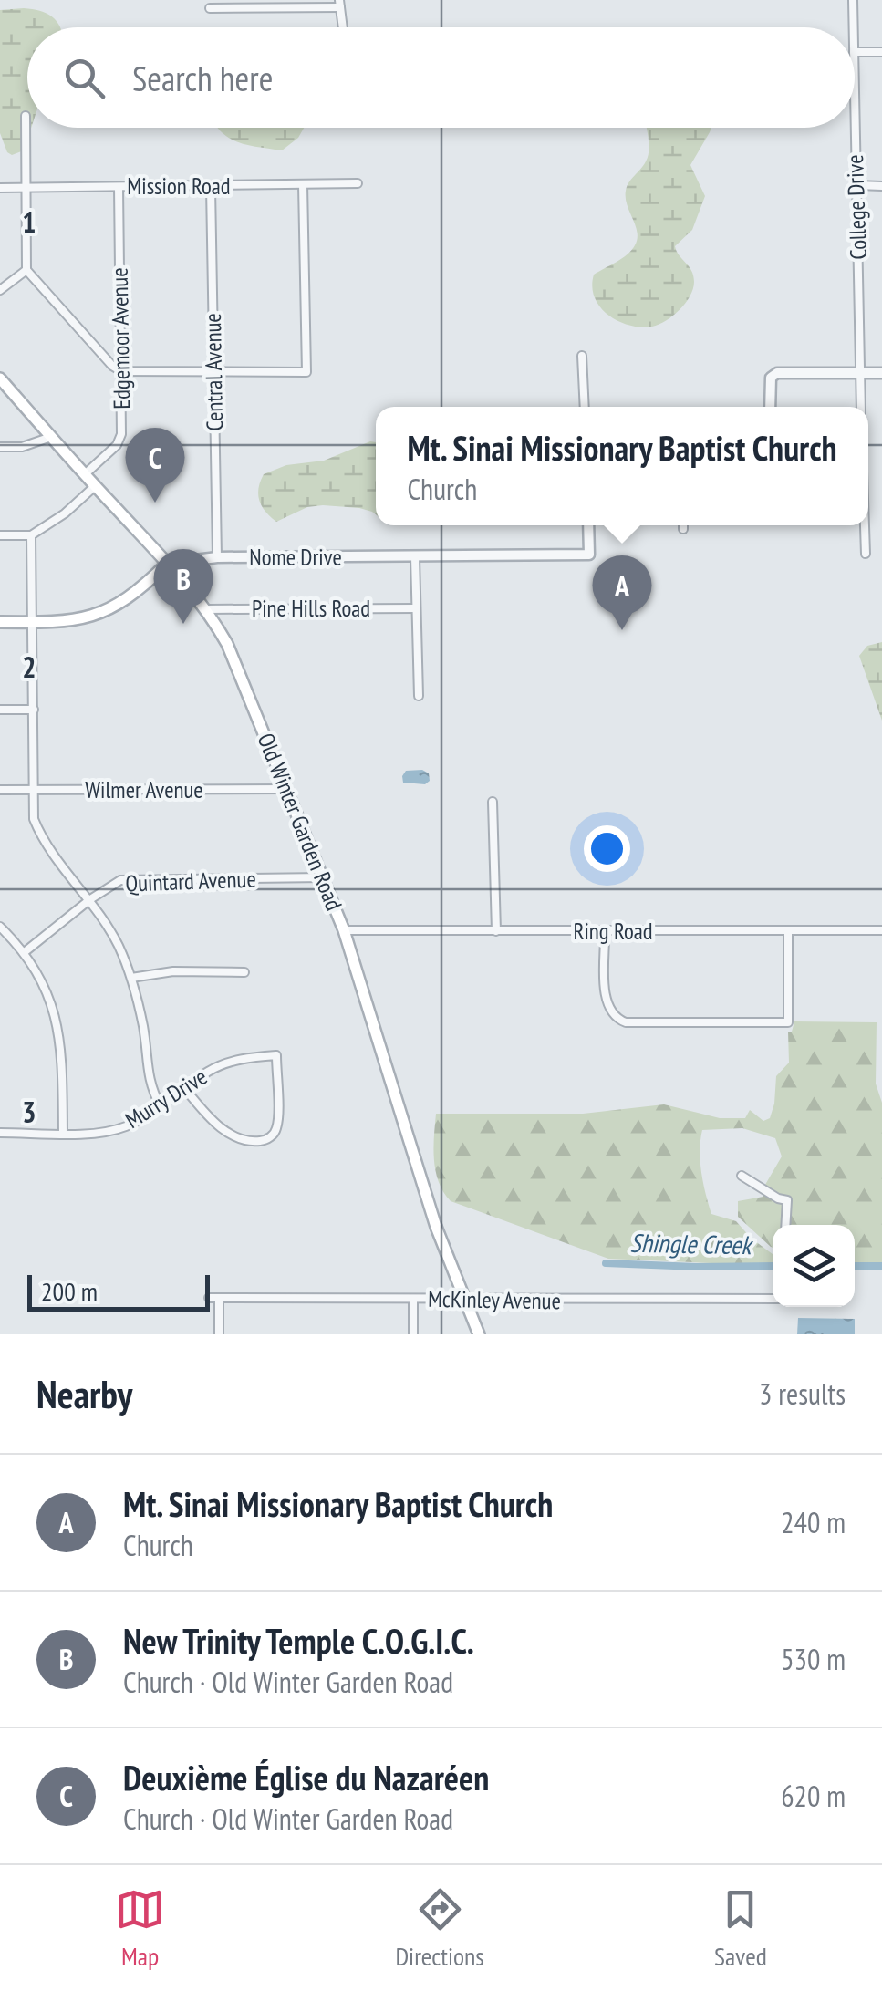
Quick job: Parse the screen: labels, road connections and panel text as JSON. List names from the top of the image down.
{
  "streets": {
    "main road": ["Old Winter Garden Road"],
    "street": [
      "Mission Road",
      "College Drive",
      "Edgemoor Avenue",
      "Central Avenue",
      "Nome Drive",
      "Pine Hills Road",
      "Wilmer Avenue",
      "Quintard Avenue",
      "Ring Road",
      "Murry Drive",
      "McKinley Avenue"
    ]
  },
  "crossings": [
    ["Mission Road", "Edgemoor Avenue"],
    ["Mission Road", "Central Avenue"],
    ["Edgemoor Avenue", "Old Winter Garden Road"],
    ["Central Avenue", "Nome Drive"],
    ["Nome Drive", "Old Winter Garden Road"],
    ["Pine Hills Road", "Old Winter Garden Road"],
    ["Wilmer Avenue", "Old Winter Garden Road"],
    ["Old Winter Garden Road", "Quintard Avenue"],
    ["Old Winter Garden Road", "Ring Road"],
    ["Old Winter Garden Road", "McKinley Avenue"]
  ],
  "water": ["Shingle Creek"],
  "scale_bar": "200 m",
  "page": {
    "search": "Search here",
    "popup": ["Mt. Sinai Missionary Baptist Church", "Church"],
    "pins": ["C", "B", "A"],
    "scale": "200 m",
    "heading": ["Nearby", "3 results"],
    "list": [
      {
        "mark": "A",
        "name": "Mt. Sinai Missionary Baptist Church",
        "note": "Church",
        "value": "240 m"
      },
      {
        "mark": "B",
        "name": "New Trinity Temple C.O.G.I.C.",
        "note": "Church · Old Winter Garden Road",
        "value": "530 m"
      },
      {
        "mark": "C",
        "name": "Deuxième Église du Nazaréen",
        "note": "Church · Old Winter Garden Road",
        "value": "620 m"
      }
    ],
    "nav": ["Map", "Directions", "Saved"]
  },
  "grid": {
    "rows": ["1", "2", "3"]
  }
}
